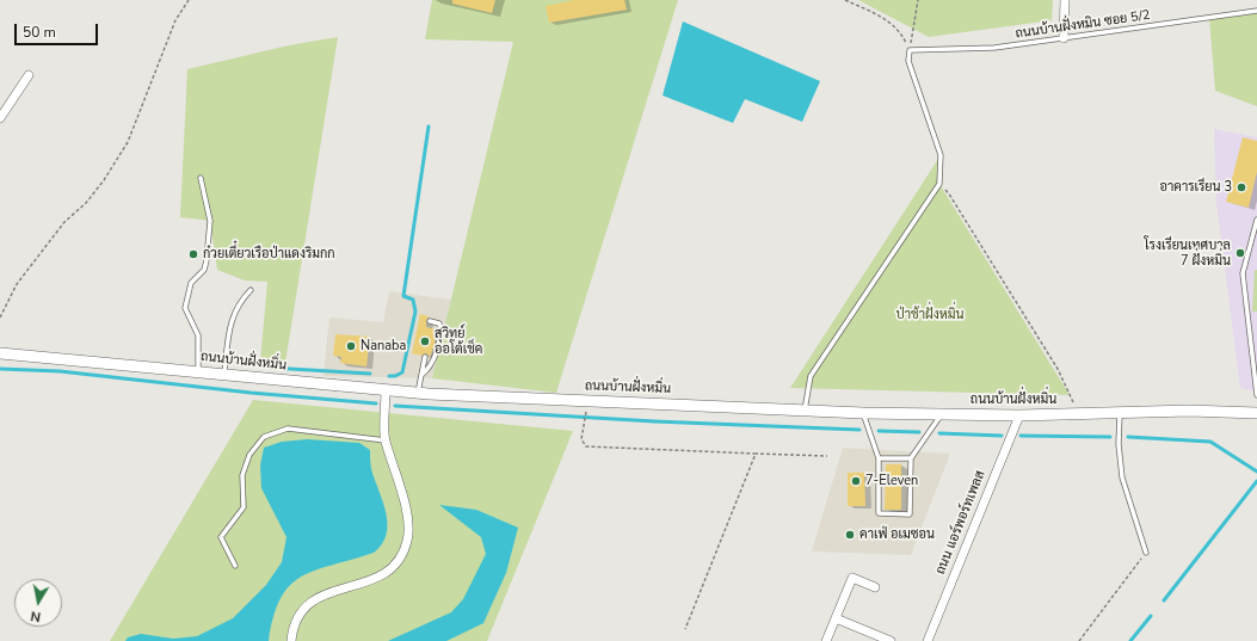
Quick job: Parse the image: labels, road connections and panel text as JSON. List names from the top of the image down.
{
  "streets": {
    "street": ["ถนนบ้านฝั่งหมิ่น", "ถนน แอร์พอร์ทเพลส"],
    "lane": ["ถนนบ้านฝั่งหมิน ซอย 5/2"]
  },
  "crossings": [
    ["ถนนบ้านฝั่งหมิ่น", "ถนน แอร์พอร์ทเพลส"]
  ],
  "parks": ["ป่าช้าฝั่งหมิ่น"],
  "places": [
    "อาคารเรียน 3",
    "โรงเรียนเทศบาล 7 ฝั่งหมิ่น",
    "ก๋วยเตี๋ยวเรือป่าแดงริมกก",
    "สุวิทย์ ออโต้เช็ค",
    "Nanaba",
    "7-Eleven",
    "คาเฟ่ อเมซอน"
  ],
  "scale_bar": "50 m",
  "north": "bottom"
}
